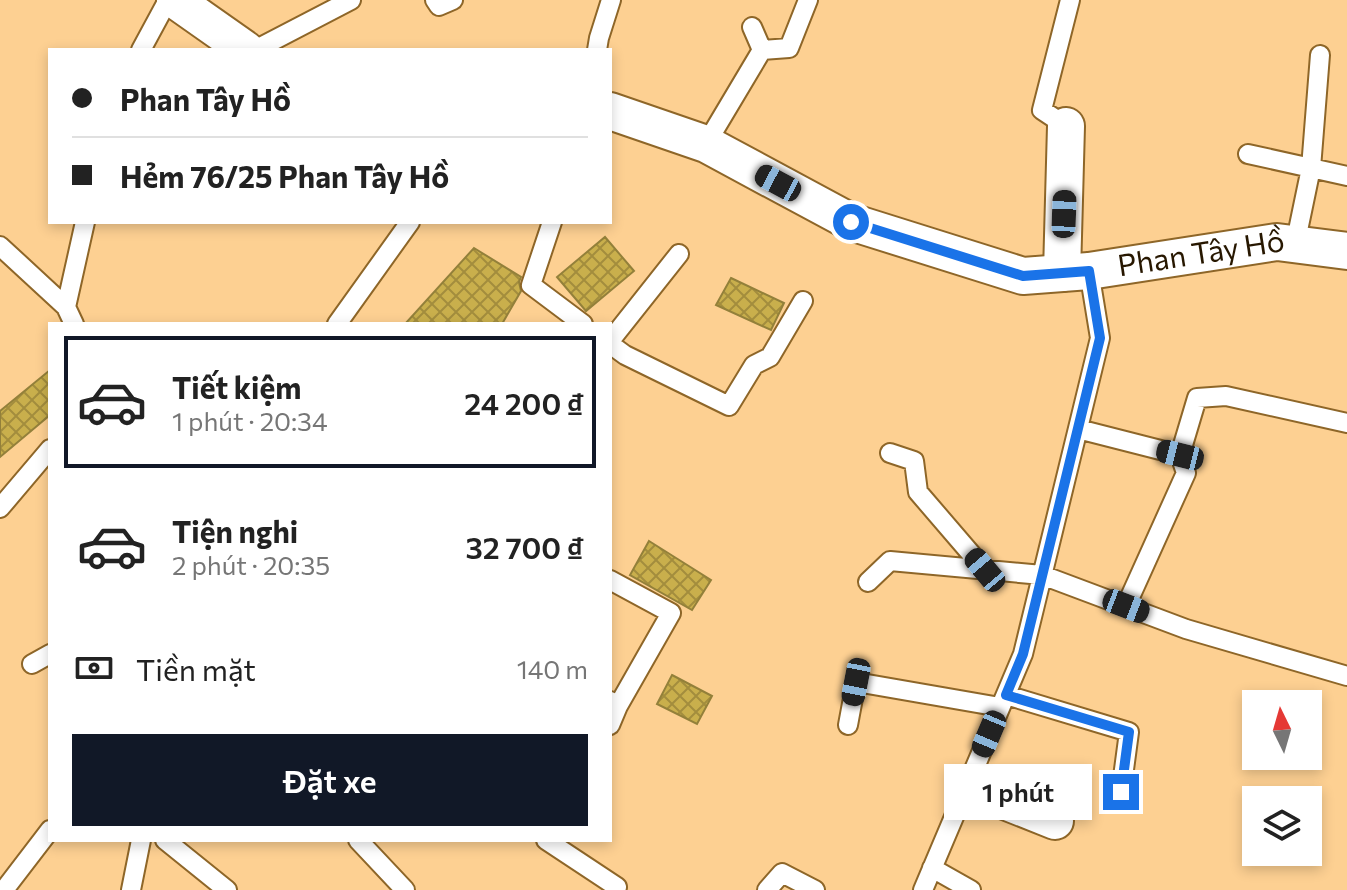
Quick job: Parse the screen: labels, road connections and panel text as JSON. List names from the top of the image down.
{
  "streets": {
    "street": ["Phan Tây Hồ"]
  },
  "north": "top",
  "page": {
    "banner": ["Phan Tây Hồ", "Hẻm 76/25 Phan Tây Hồ"],
    "list": [
      {
        "name": "Tiết kiệm",
        "note": "1 phút · 20:34",
        "value": "24 200 ₫"
      },
      {
        "name": "Tiện nghi",
        "note": "2 phút · 20:35",
        "value": "32 700 ₫"
      }
    ],
    "pay": ["Tiền mặt", "140 m"],
    "buttons": "Đặt xe",
    "bubble": "1 phút"
  }
}
